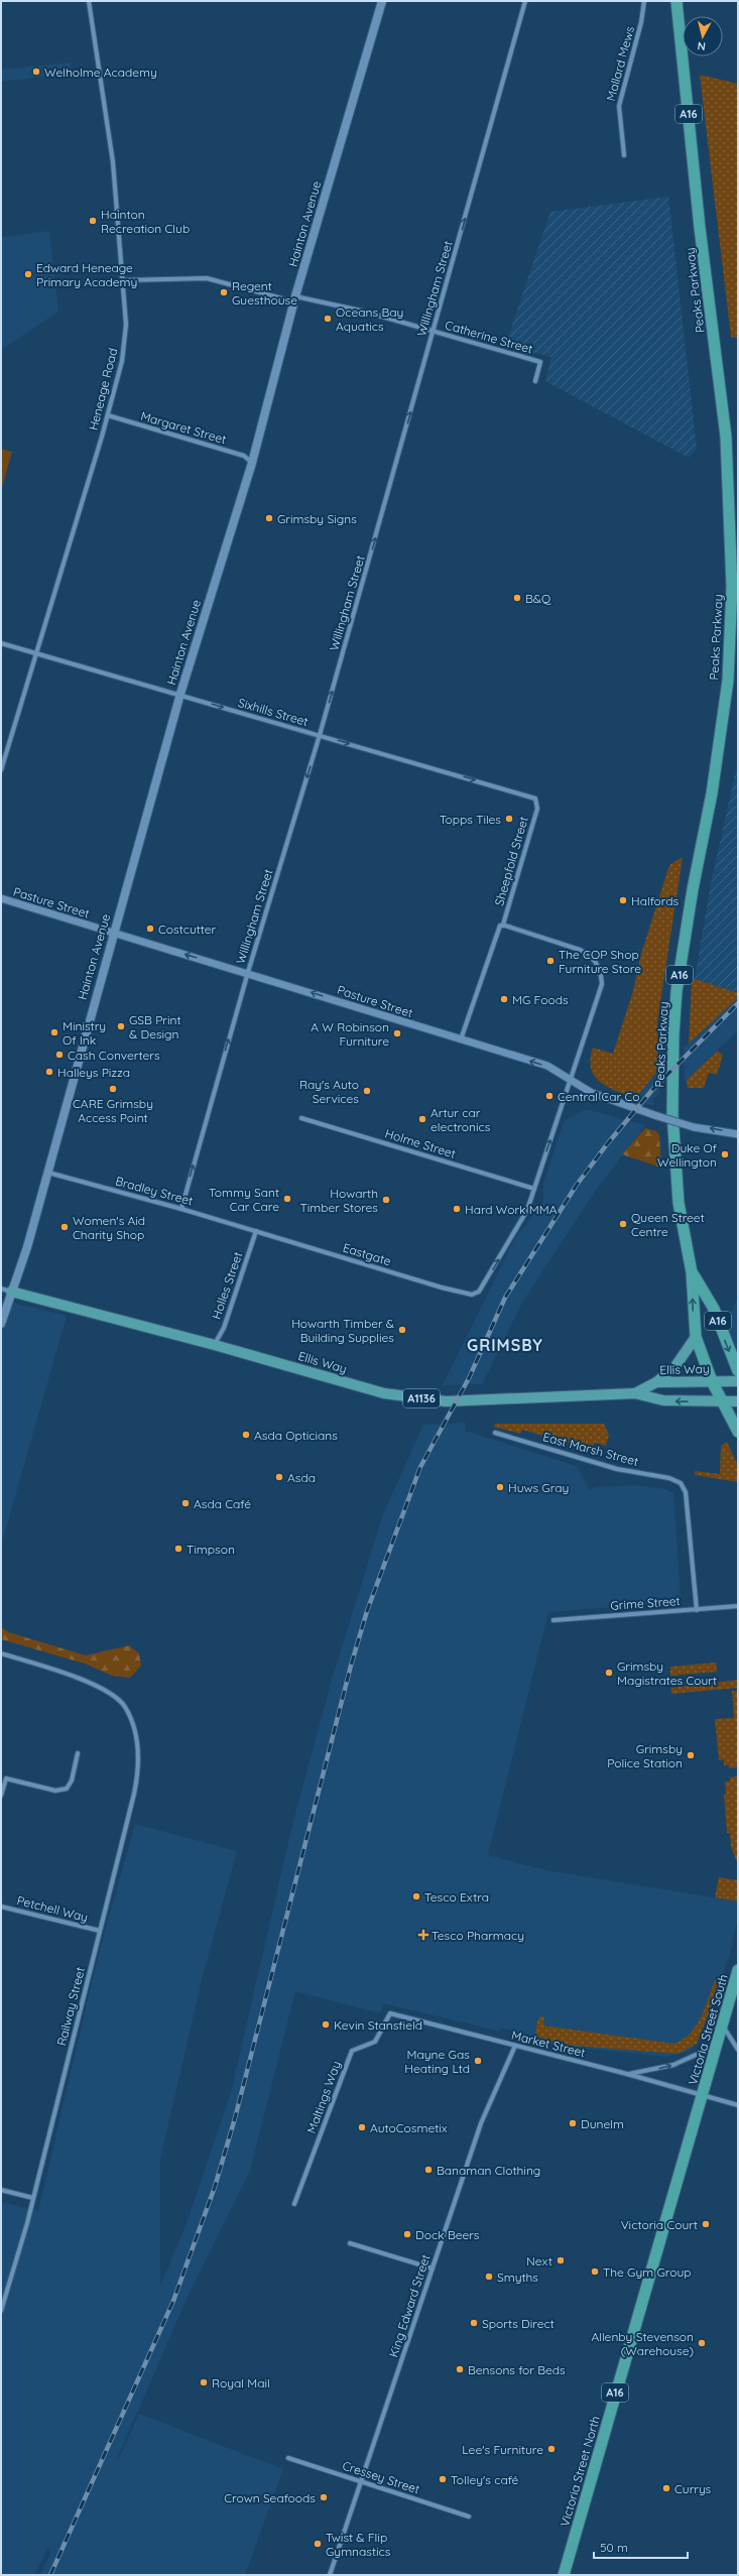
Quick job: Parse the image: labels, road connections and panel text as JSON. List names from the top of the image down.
{
  "streets": {
    "highway": [
      "A16",
      "Peaks Parkway",
      "Victoria Street South",
      "Victoria Street North"
    ],
    "main road": ["Hainton Avenue", "Ellis Way", "A1136"],
    "street": [
      "Mallard Mews",
      "Willingham Street",
      "Catherine Street",
      "Heneage Road",
      "Margaret Street",
      "Sixhills Street",
      "Sheepfold Street",
      "Pasture Street",
      "Holme Street",
      "Bradley Street",
      "Eastgate",
      "Holles Street",
      "East Marsh Street",
      "Grime Street",
      "Petchell Way",
      "Railway Street",
      "Market Street",
      "Maltings Way",
      "King Edward Street",
      "Cressey Street"
    ]
  },
  "crossings": [
    ["A16", "Peaks Parkway"],
    ["A16", "Ellis Way"],
    ["Hainton Avenue", "Catherine Street"],
    ["Hainton Avenue", "Margaret Street"],
    ["Hainton Avenue", "Sixhills Street"],
    ["Hainton Avenue", "Pasture Street"],
    ["Hainton Avenue", "Bradley Street"],
    ["Hainton Avenue", "Ellis Way"],
    ["Willingham Street", "Catherine Street"],
    ["Willingham Street", "Sixhills Street"],
    ["Willingham Street", "Pasture Street"],
    ["Willingham Street", "Bradley Street"],
    ["Peaks Parkway", "Ellis Way"],
    ["Heneage Road", "Margaret Street"],
    ["Heneage Road", "Sixhills Street"],
    ["Sixhills Street", "Sheepfold Street"],
    ["Sheepfold Street", "Pasture Street"],
    ["Holme Street", "Eastgate"],
    ["Bradley Street", "Eastgate"],
    ["Bradley Street", "Holles Street"],
    ["Eastgate", "Holles Street"],
    ["Holles Street", "Ellis Way"],
    ["East Marsh Street", "Grime Street"],
    ["Petchell Way", "Railway Street"],
    ["Victoria Street South", "Market Street"],
    ["Victoria Street South", "Victoria Street North"],
    ["Market Street", "Maltings Way"],
    ["Market Street", "King Edward Street"],
    ["Market Street", "Victoria Street North"],
    ["King Edward Street", "Cressey Street"]
  ],
  "one_way": ["Sixhills Street", "Pasture Street", "Eastgate"],
  "districts": ["GRIMSBY"],
  "places": {
    "other": [
      "Welholme Academy",
      "Hainton Recreation Club",
      "Edward Heneage Primary Academy",
      "Regent Guesthouse",
      "Oceans Bay Aquatics",
      "Grimsby Signs",
      "B&Q",
      "Topps Tiles",
      "Halfords",
      "Costcutter",
      "The COP Shop Furniture Store",
      "MG Foods",
      "GSB Print & Design",
      "Ministry Of Ink",
      "A W Robinson Furniture",
      "Cash Converters",
      "Halleys Pizza",
      "CARE Grimsby Access Point",
      "Ray's Auto Services",
      "Central Car Co",
      "Artur car electronics",
      "Duke Of Wellington",
      "Tommy Sant Car Care",
      "Howarth Timber Stores",
      "Hard Work MMA",
      "Queen Street Centre",
      "Women's Aid Charity Shop",
      "Howarth Timber & Building Supplies",
      "Asda Opticians",
      "Asda",
      "Huws Gray",
      "Asda Café",
      "Timpson",
      "Grimsby Magistrates Court",
      "Grimsby Police Station",
      "Tesco Extra",
      "Kevin Stansfield",
      "Mayne Gas Heating Ltd",
      "Dunelm",
      "AutoCosmetix",
      "Banaman Clothing",
      "Victoria Court",
      "Dock Beers",
      "Next",
      "The Gym Group",
      "Smyths",
      "Sports Direct",
      "Allenby Stevenson (Warehouse)",
      "Bensons for Beds",
      "Royal Mail",
      "Lee's Furniture",
      "Tolley's café",
      "Currys",
      "Crown Seafoods",
      "Twist & Flip Gymnastics"
    ],
    "health": ["Tesco Pharmacy"]
  },
  "scale_bar": "50 m",
  "north": "bottom"
}
